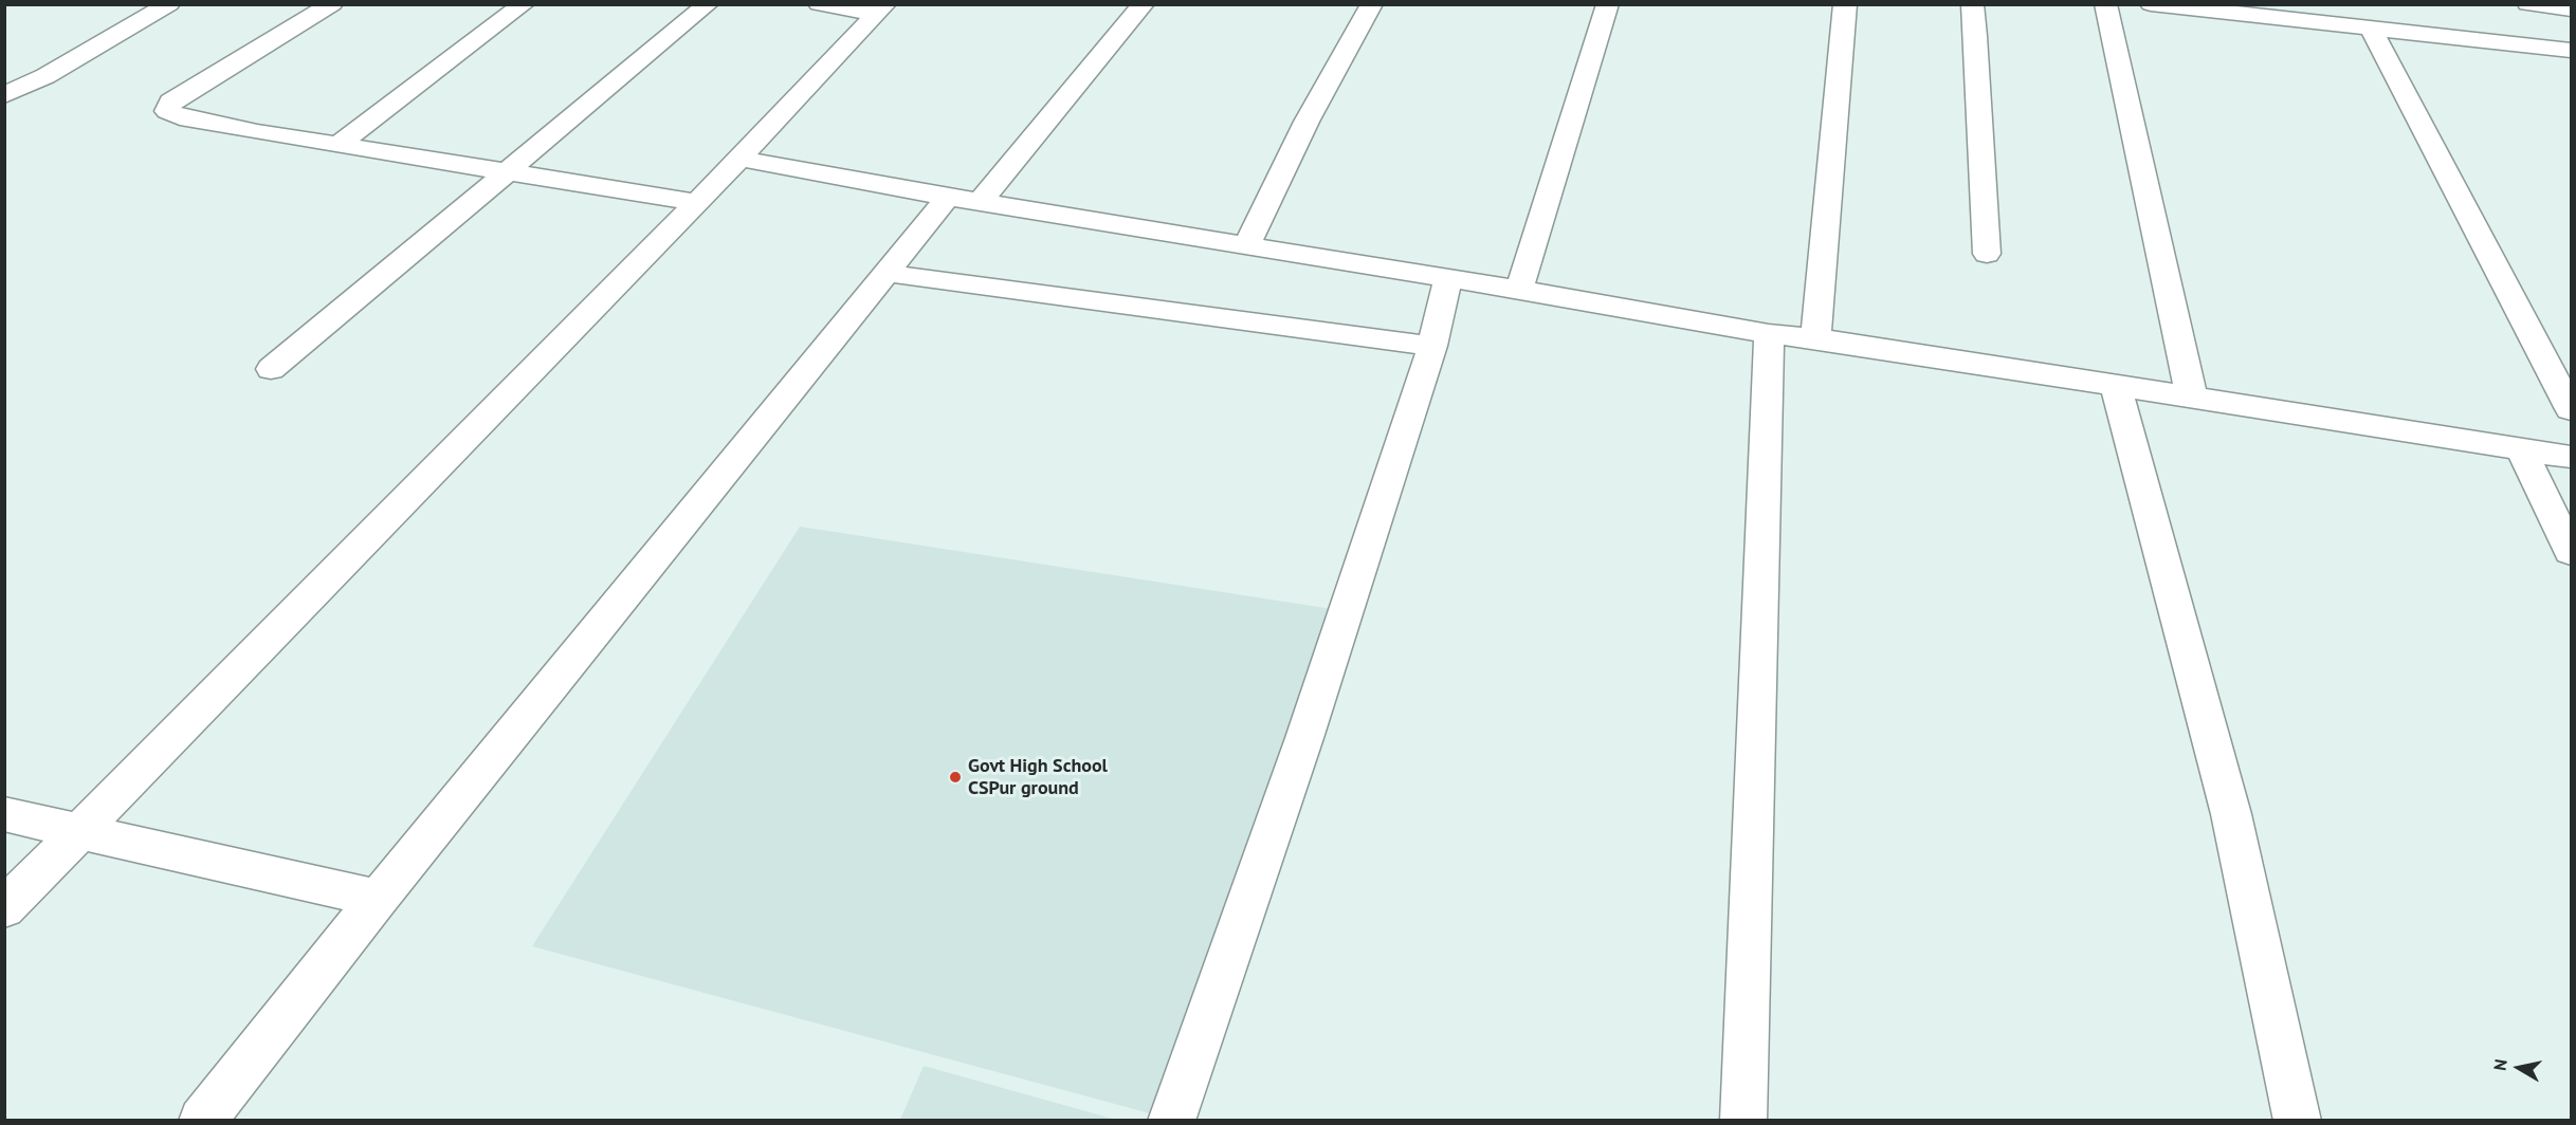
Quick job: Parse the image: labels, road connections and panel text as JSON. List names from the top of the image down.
{
  "places": ["Govt High School CSPur ground"],
  "north": "left"
}
